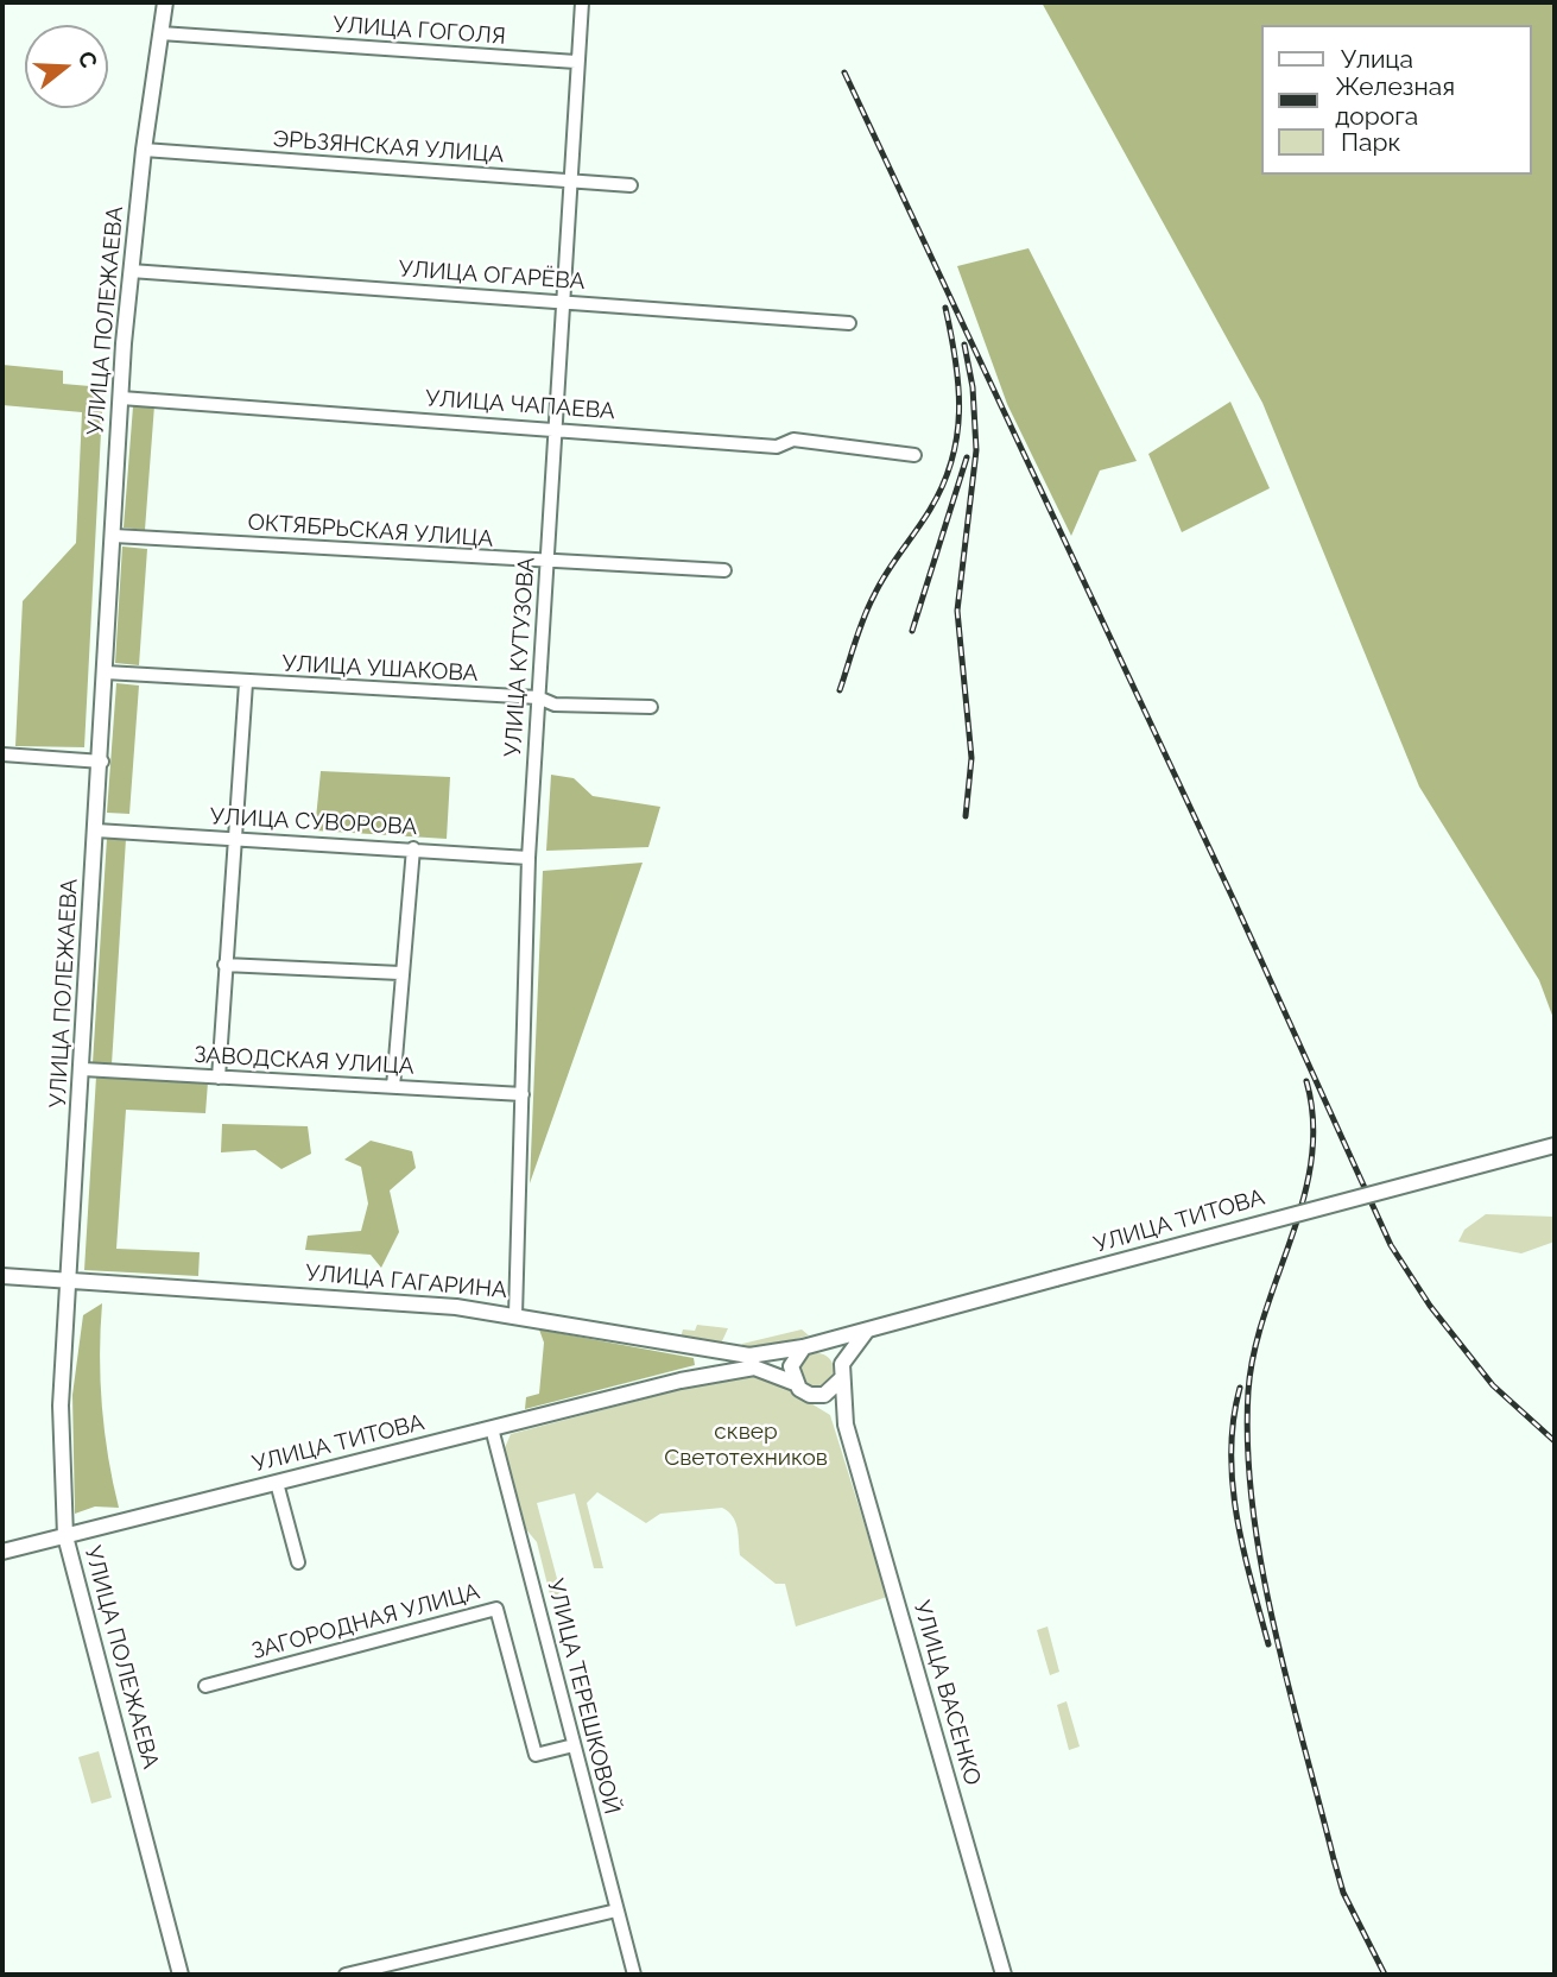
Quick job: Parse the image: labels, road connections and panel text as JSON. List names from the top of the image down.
{
  "streets": {
    "main road": [
      "УЛИЦА ПОЛЕЖАЕВА",
      "УЛИЦА ТИТОВА",
      "УЛИЦА ГАГАРИНА",
      "УЛИЦА ВАСЕНКО"
    ],
    "street": [
      "УЛИЦА ГОГОЛЯ",
      "ЭРЬЗЯНСКАЯ УЛИЦА",
      "УЛИЦА ОГАРЁВА",
      "УЛИЦА ЧАПАЕВА",
      "ОКТЯБРЬСКАЯ УЛИЦА",
      "УЛИЦА КУТУЗОВА",
      "УЛИЦА УШАКОВА",
      "УЛИЦА СУВОРОВА",
      "ЗАВОДСКАЯ УЛИЦА",
      "ЗАГОРОДНАЯ УЛИЦА",
      "УЛИЦА ТЕРЕШКОВОЙ"
    ]
  },
  "crossings": [
    ["УЛИЦА ГОГОЛЯ", "УЛИЦА ПОЛЕЖАЕВА"],
    ["УЛИЦА ГОГОЛЯ", "УЛИЦА КУТУЗОВА"],
    ["ЭРЬЗЯНСКАЯ УЛИЦА", "УЛИЦА ПОЛЕЖАЕВА"],
    ["ЭРЬЗЯНСКАЯ УЛИЦА", "УЛИЦА КУТУЗОВА"],
    ["УЛИЦА ОГАРЁВА", "УЛИЦА ПОЛЕЖАЕВА"],
    ["УЛИЦА ОГАРЁВА", "УЛИЦА КУТУЗОВА"],
    ["УЛИЦА ПОЛЕЖАЕВА", "УЛИЦА ЧАПАЕВА"],
    ["УЛИЦА ПОЛЕЖАЕВА", "ОКТЯБРЬСКАЯ УЛИЦА"],
    ["УЛИЦА ПОЛЕЖАЕВА", "УЛИЦА УШАКОВА"],
    ["УЛИЦА ПОЛЕЖАЕВА", "УЛИЦА СУВОРОВА"],
    ["УЛИЦА ПОЛЕЖАЕВА", "ЗАВОДСКАЯ УЛИЦА"],
    ["УЛИЦА ПОЛЕЖАЕВА", "УЛИЦА ТИТОВА"],
    ["УЛИЦА ПОЛЕЖАЕВА", "УЛИЦА ГАГАРИНА"],
    ["УЛИЦА ЧАПАЕВА", "УЛИЦА КУТУЗОВА"],
    ["ОКТЯБРЬСКАЯ УЛИЦА", "УЛИЦА КУТУЗОВА"],
    ["УЛИЦА КУТУЗОВА", "УЛИЦА УШАКОВА"],
    ["УЛИЦА КУТУЗОВА", "УЛИЦА СУВОРОВА"],
    ["УЛИЦА КУТУЗОВА", "ЗАВОДСКАЯ УЛИЦА"],
    ["УЛИЦА КУТУЗОВА", "УЛИЦА ГАГАРИНА"],
    ["УЛИЦА ТИТОВА", "УЛИЦА ГАГАРИНА"],
    ["УЛИЦА ТИТОВА", "УЛИЦА ВАСЕНКО"],
    ["УЛИЦА ТИТОВА", "УЛИЦА ТЕРЕШКОВОЙ"],
    ["УЛИЦА ГАГАРИНА", "УЛИЦА ВАСЕНКО"],
    ["ЗАГОРОДНАЯ УЛИЦА", "УЛИЦА ТЕРЕШКОВОЙ"]
  ],
  "parks": ["сквер Светотехников"],
  "legend": ["Улица", "Железная дорога", "Парк"],
  "north": "right"
}
